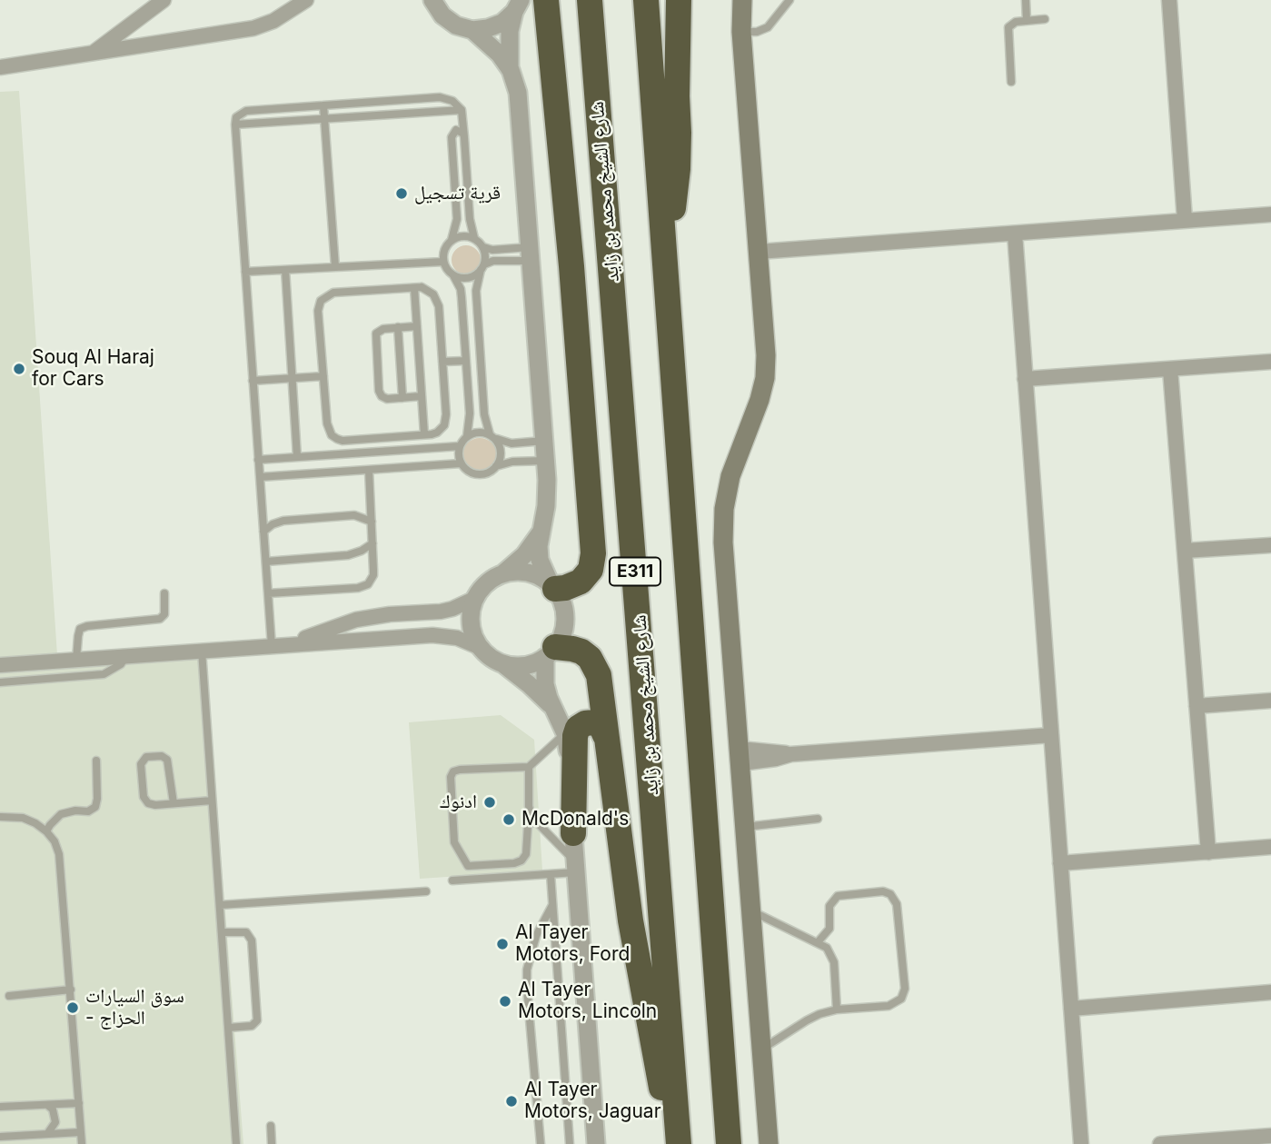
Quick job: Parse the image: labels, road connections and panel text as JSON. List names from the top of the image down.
{
  "streets": {
    "highway": ["شارع الشيخ محمد بن زايد", "E311"]
  },
  "places": [
    "قرية تسجيل",
    "Souq Al Haraj for Cars",
    "ادنوك",
    "McDonald's",
    "Al Tayer Motors, Ford",
    "Al Tayer Motors, Lincoln",
    "سوق السيارات - الحزاج",
    "Al Tayer Motors, Jaguar"
  ]
}
